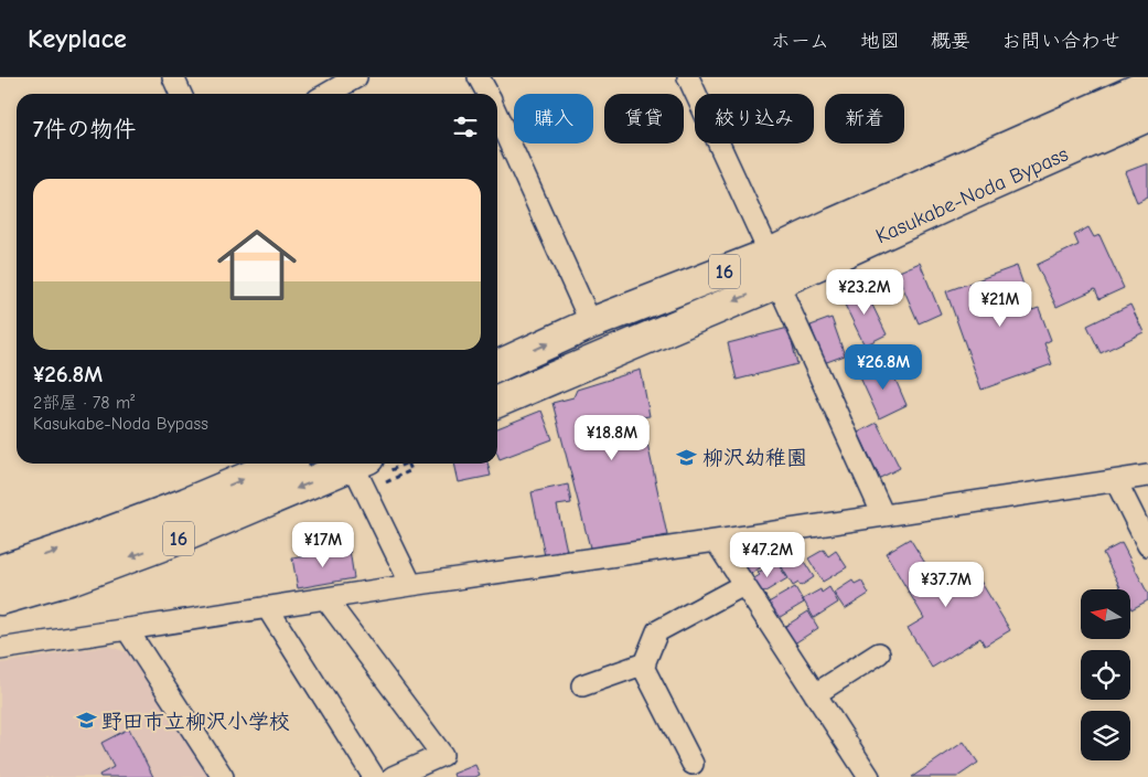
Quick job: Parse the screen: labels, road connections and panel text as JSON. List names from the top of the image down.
{
  "streets": {
    "highway": ["Kasukabe-Noda Bypass", "16"]
  },
  "crossings": [
    ["Kasukabe-Noda Bypass", "16"]
  ],
  "places": {
    "school or university": ["柳沢幼稚園", "野田市立柳沢小学校"]
  },
  "north": "left",
  "page": {
    "header": "Keyplace",
    "nav": [
      "ホーム",
      "地図",
      "概要",
      "お問い合わせ"
    ],
    "chip": [
      "購入",
      "賃貸",
      "絞り込み",
      "新着"
    ],
    "heading": "7件の物件",
    "list": [
      {
        "name": "¥26.8M",
        "note": "2部屋 · 78 m² · Kasukabe-Noda Bypass"
      }
    ],
    "price": [
      "¥23.2M",
      "¥21M",
      "¥26.8M",
      "¥18.8M",
      "¥17M",
      "¥47.2M",
      "¥37.7M"
    ]
  }
}
